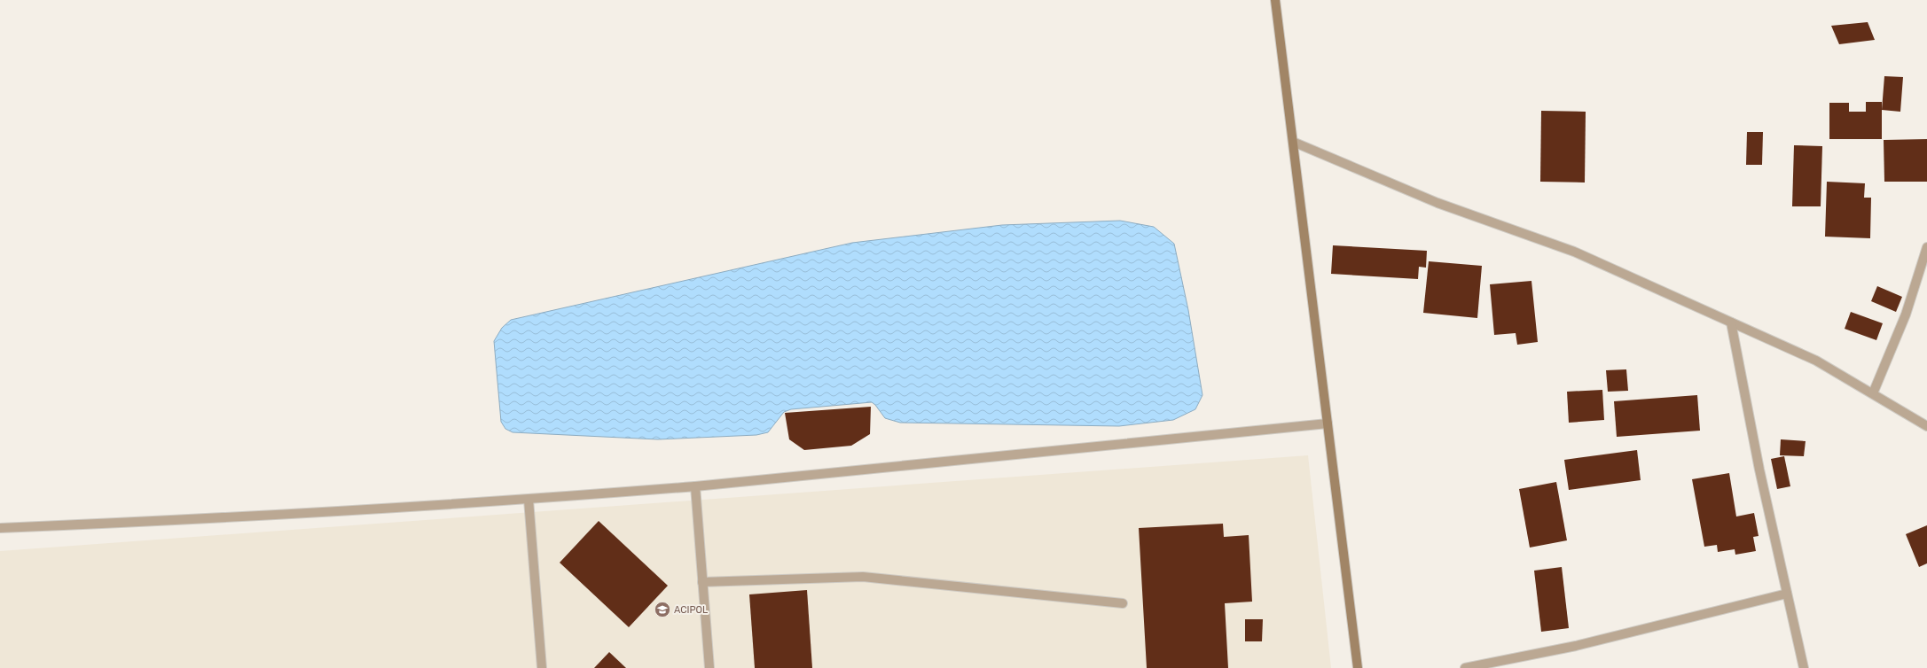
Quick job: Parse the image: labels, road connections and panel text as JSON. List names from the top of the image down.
{
  "places": {
    "school or university": ["ACIPOL"]
  }
}
